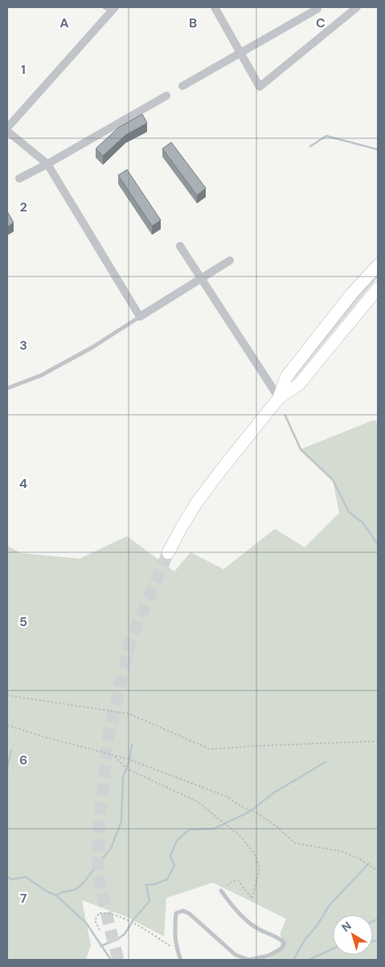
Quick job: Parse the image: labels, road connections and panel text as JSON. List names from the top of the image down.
{
  "north": "top left",
  "grid": {
    "columns": ["A", "B", "C"],
    "rows": [
      "1",
      "2",
      "3",
      "4",
      "5",
      "6",
      "7"
    ]
  }
}
